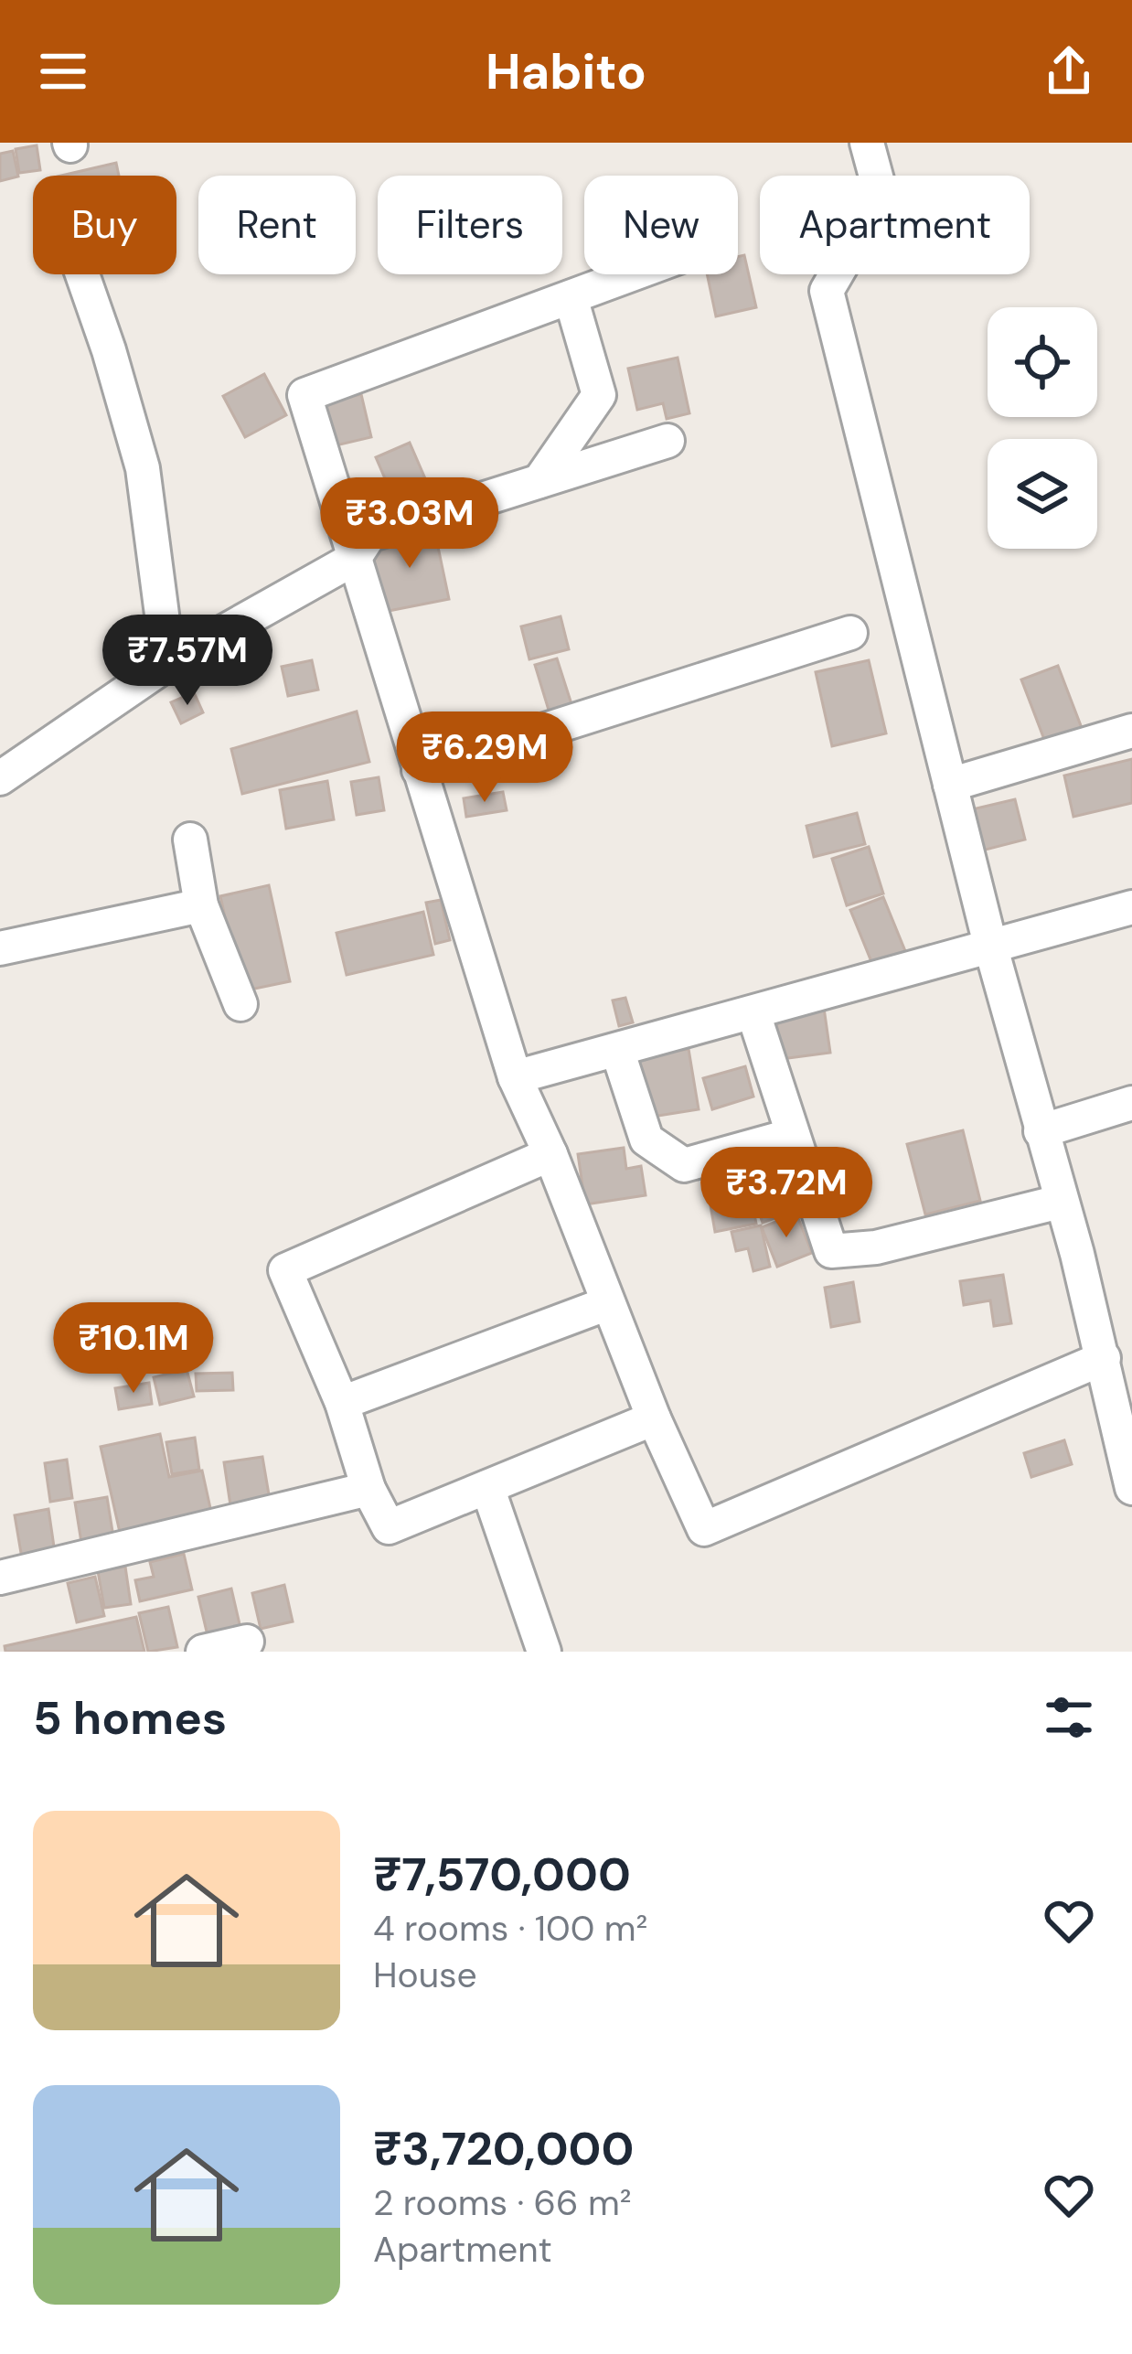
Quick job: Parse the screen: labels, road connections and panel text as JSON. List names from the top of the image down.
{
  "page": {
    "header": "Habito",
    "chip": [
      "Buy",
      "Rent",
      "Filters",
      "New",
      "Apartment"
    ],
    "price": [
      "₹3.03M",
      "₹7.57M",
      "₹6.29M",
      "₹3.72M",
      "₹10.1M"
    ],
    "heading": "5 homes",
    "list": [
      {
        "name": "₹7,570,000",
        "note": "4 rooms · 100 m² · House"
      },
      {
        "name": "₹3,720,000",
        "note": "2 rooms · 66 m² · Apartment"
      }
    ]
  }
}
